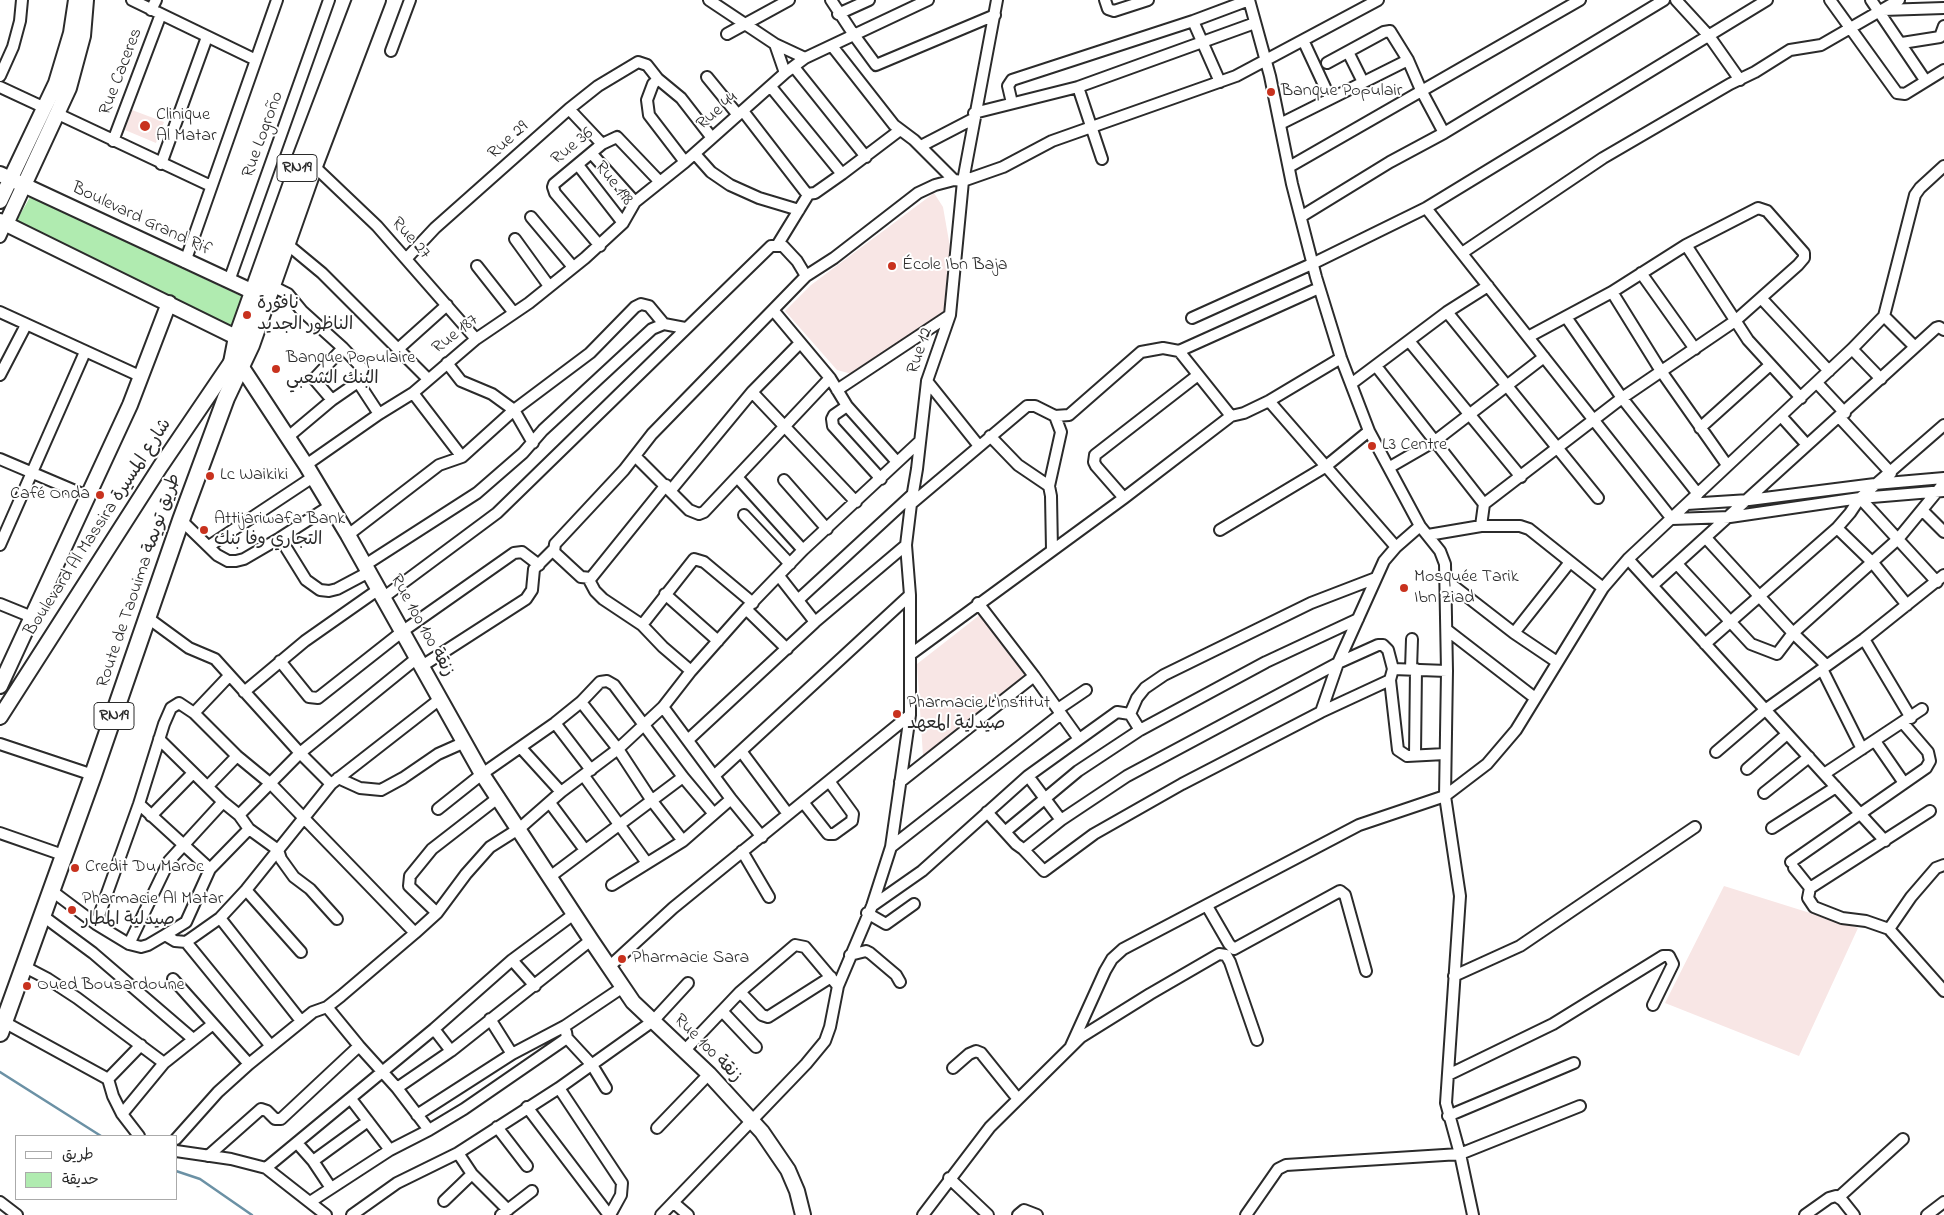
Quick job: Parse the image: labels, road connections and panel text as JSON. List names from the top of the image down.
{
  "streets": {
    "main road": ["RN19", "Route de Taouima طريق تويمة"],
    "street": [
      "Rue Caceres",
      "Rue 44",
      "Rue Logroño",
      "Rue 29",
      "Rue 36",
      "Rue 198",
      "Boulevard Grand Rif",
      "Rue 27",
      "Rue 187",
      "Rue 12",
      "Boulevard Al Massira شارع المسيرة",
      "Rue 100 زنقة 100",
      "Rue 100 زنقة"
    ]
  },
  "crossings": [
    ["Rue 44", "Rue 36"],
    ["Rue 44", "Rue 198"],
    ["Rue 44", "Rue 187"],
    ["Rue Logroño", "Boulevard Grand Rif"],
    ["Rue 29", "Rue 27"],
    ["Rue 36", "Rue 198"],
    ["RN19", "Boulevard Grand Rif"],
    ["RN19", "Rue 27"],
    ["RN19", "Route de Taouima طريق تويمة"],
    ["Rue 27", "Rue 187"],
    ["Rue 187", "Rue 100 زنقة 100"],
    ["Rue 12", "Rue 100 زنقة"],
    ["Boulevard Al Massira شارع المسيرة", "Route de Taouima طريق تويمة"],
    ["Boulevard Al Massira شارع المسيرة", "Rue 100 زنقة 100"],
    ["Route de Taouima طريق تويمة", "Rue 100 زنقة 100"],
    ["Rue 100 زنقة 100", "Rue 100 زنقة"]
  ],
  "places": [
    "Banque Populair",
    "Clinique Al Matar",
    "École Ibn Baja",
    "نافورة الناظور الجديد",
    "Banque Populaire البنك الشعبي",
    "L3 Centre",
    "Lc Waikiki",
    "Café Onda",
    "Attijariwafa Bank التجاري وفا بنك",
    "Mosquée Tarik Ibn Ziad",
    "Pharmacie L'Institut صيدلية المعهد",
    "Credit Du Maroc",
    "Pharmacie Al Matar صيدلية المطار",
    "Pharmacie Sara",
    "Oued Bousardoune"
  ],
  "legend": ["طريق", "حديقة"]
}
